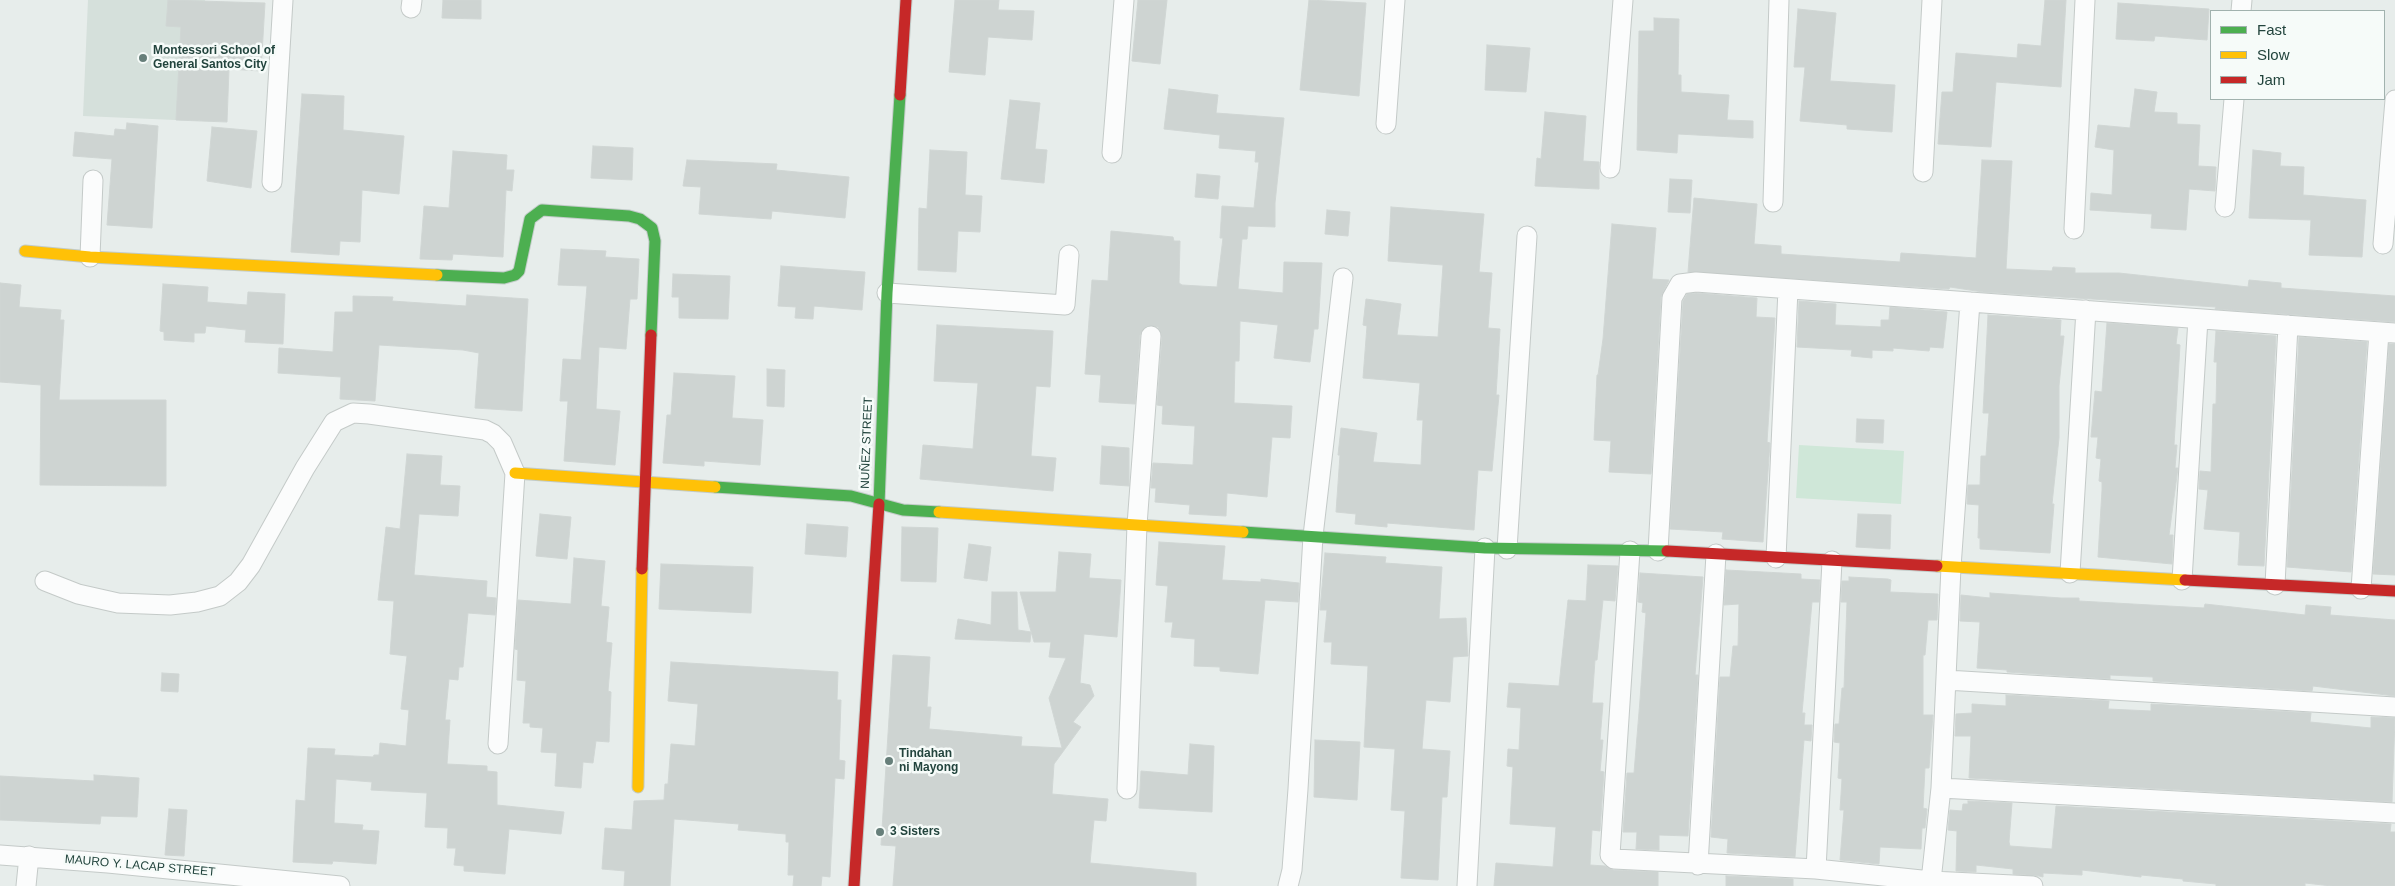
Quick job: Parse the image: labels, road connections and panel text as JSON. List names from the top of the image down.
{
  "streets": {
    "street": ["NUÑEZ STREET", "MAURO Y. LACAP STREET"]
  },
  "places": ["Montessori School of General Santos City", "Tindahan ni Mayong", "3 Sisters"],
  "legend": ["Fast", "Slow", "Jam"]
}
